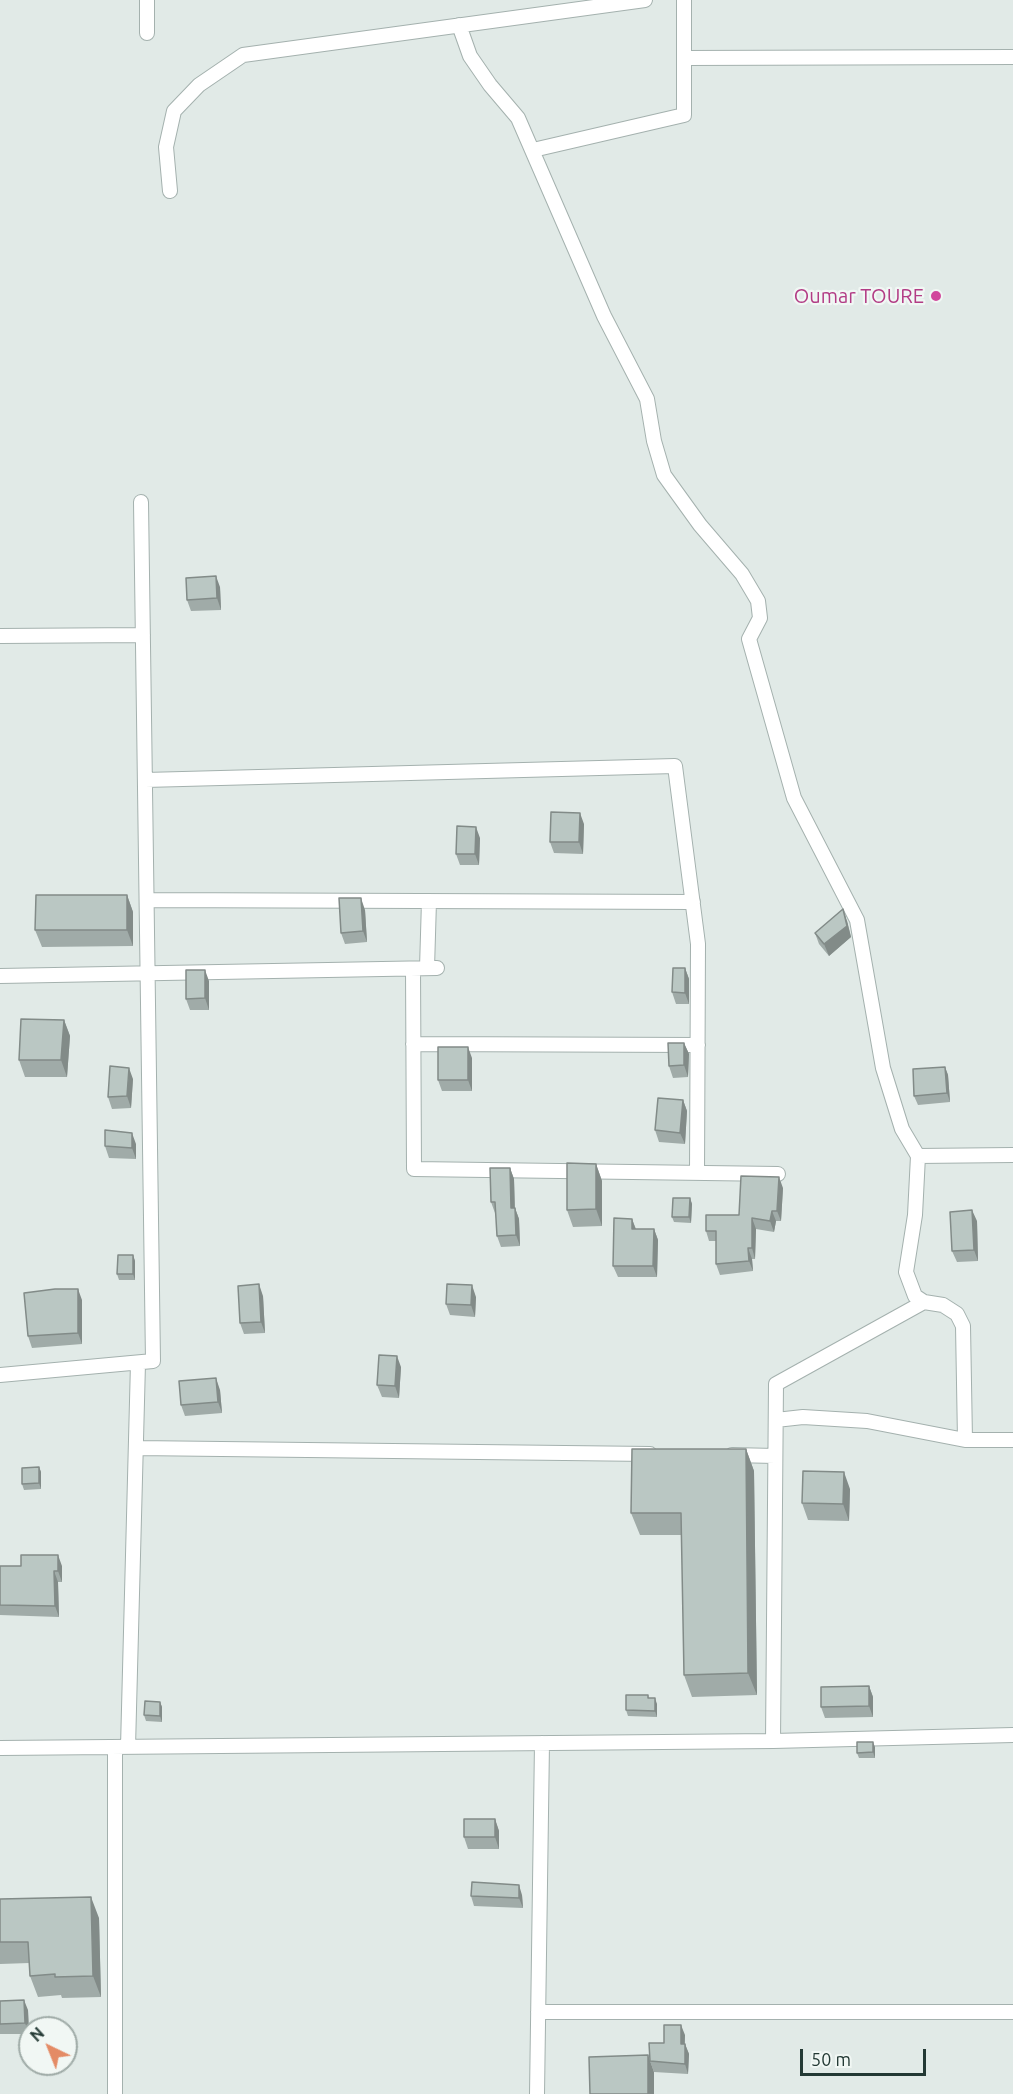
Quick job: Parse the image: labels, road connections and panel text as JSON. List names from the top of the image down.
{
  "places": ["Oumar TOURE"],
  "scale_bar": "50 m",
  "north": "top left"
}
